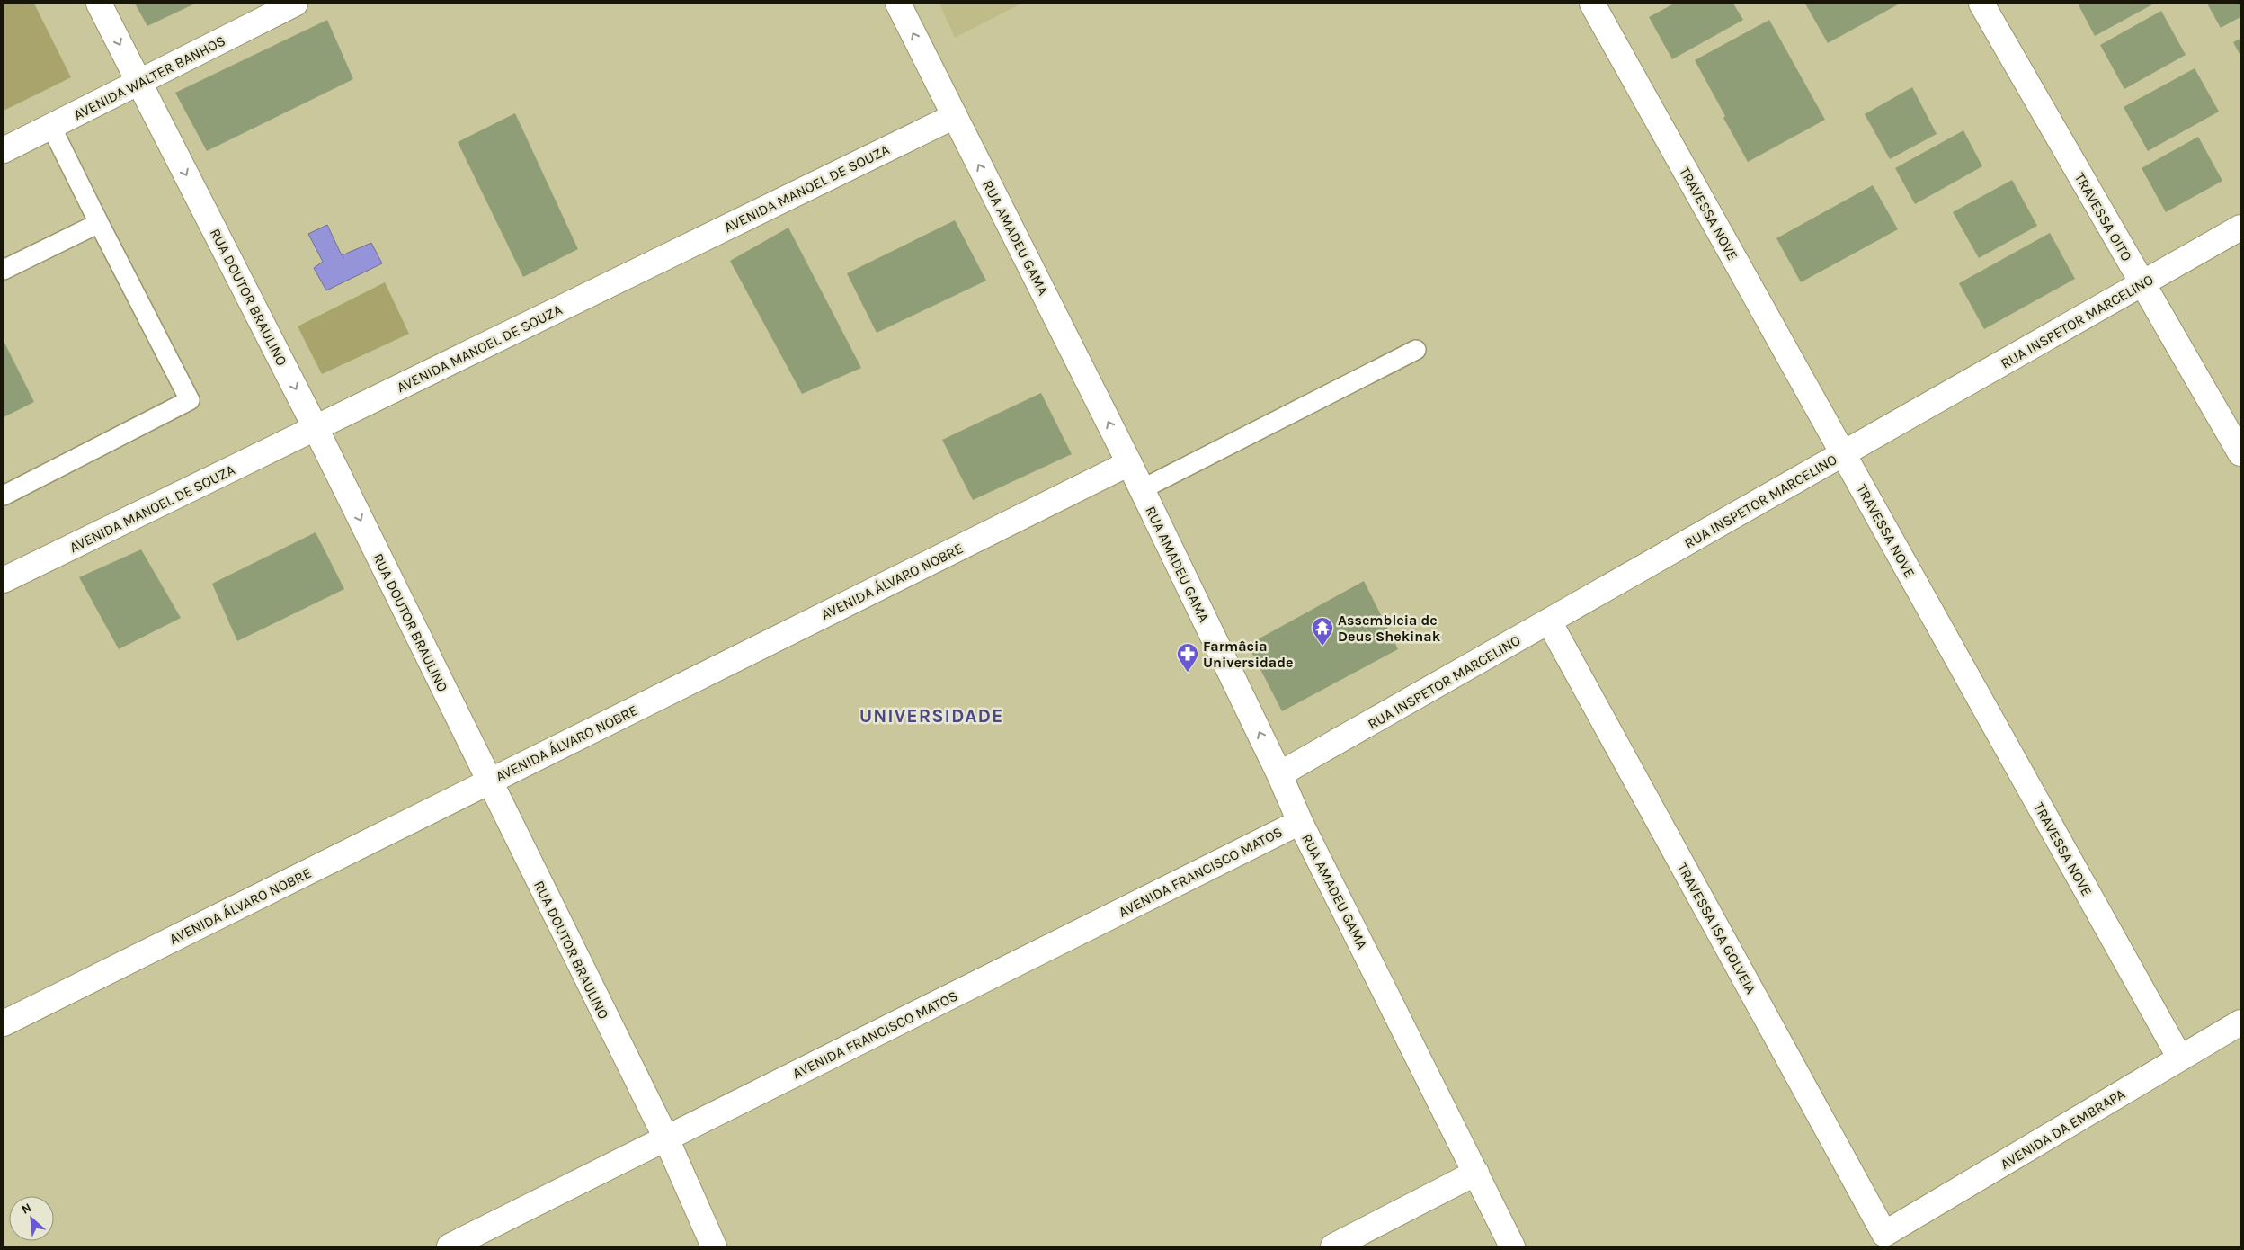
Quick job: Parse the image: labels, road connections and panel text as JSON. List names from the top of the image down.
{
  "streets": {
    "street": [
      "AVENIDA WALTER BANHOS",
      "AVENIDA MANOEL DE SOUZA",
      "TRAVESSA NOVE",
      "TRAVESSA OITO",
      "RUA AMADEU GAMA",
      "RUA DOUTOR BRAULINO",
      "RUA INSPETOR MARCELINO",
      "AVENIDA ÁLVARO NOBRE",
      "AVENIDA FRANCISCO MATOS",
      "TRAVESSA ISA GOLVEIA",
      "AVENIDA DA EMBRAPA"
    ]
  },
  "crossings": [
    ["AVENIDA WALTER BANHOS", "RUA DOUTOR BRAULINO"],
    ["AVENIDA MANOEL DE SOUZA", "RUA AMADEU GAMA"],
    ["AVENIDA MANOEL DE SOUZA", "RUA DOUTOR BRAULINO"],
    ["TRAVESSA NOVE", "RUA INSPETOR MARCELINO"],
    ["TRAVESSA NOVE", "AVENIDA DA EMBRAPA"],
    ["TRAVESSA OITO", "RUA INSPETOR MARCELINO"],
    ["RUA AMADEU GAMA", "RUA INSPETOR MARCELINO"],
    ["RUA AMADEU GAMA", "AVENIDA ÁLVARO NOBRE"],
    ["RUA AMADEU GAMA", "AVENIDA FRANCISCO MATOS"],
    ["RUA DOUTOR BRAULINO", "AVENIDA ÁLVARO NOBRE"],
    ["RUA DOUTOR BRAULINO", "AVENIDA FRANCISCO MATOS"],
    ["RUA INSPETOR MARCELINO", "TRAVESSA ISA GOLVEIA"],
    ["TRAVESSA ISA GOLVEIA", "AVENIDA DA EMBRAPA"]
  ],
  "one_way": ["RUA AMADEU GAMA", "RUA DOUTOR BRAULINO"],
  "districts": ["UNIVERSIDADE"],
  "places": {
    "temple": ["Assembleia de Deus Shekinak"],
    "pharmacy": ["Farmâcia Universidade"]
  },
  "north": "top left"
}
